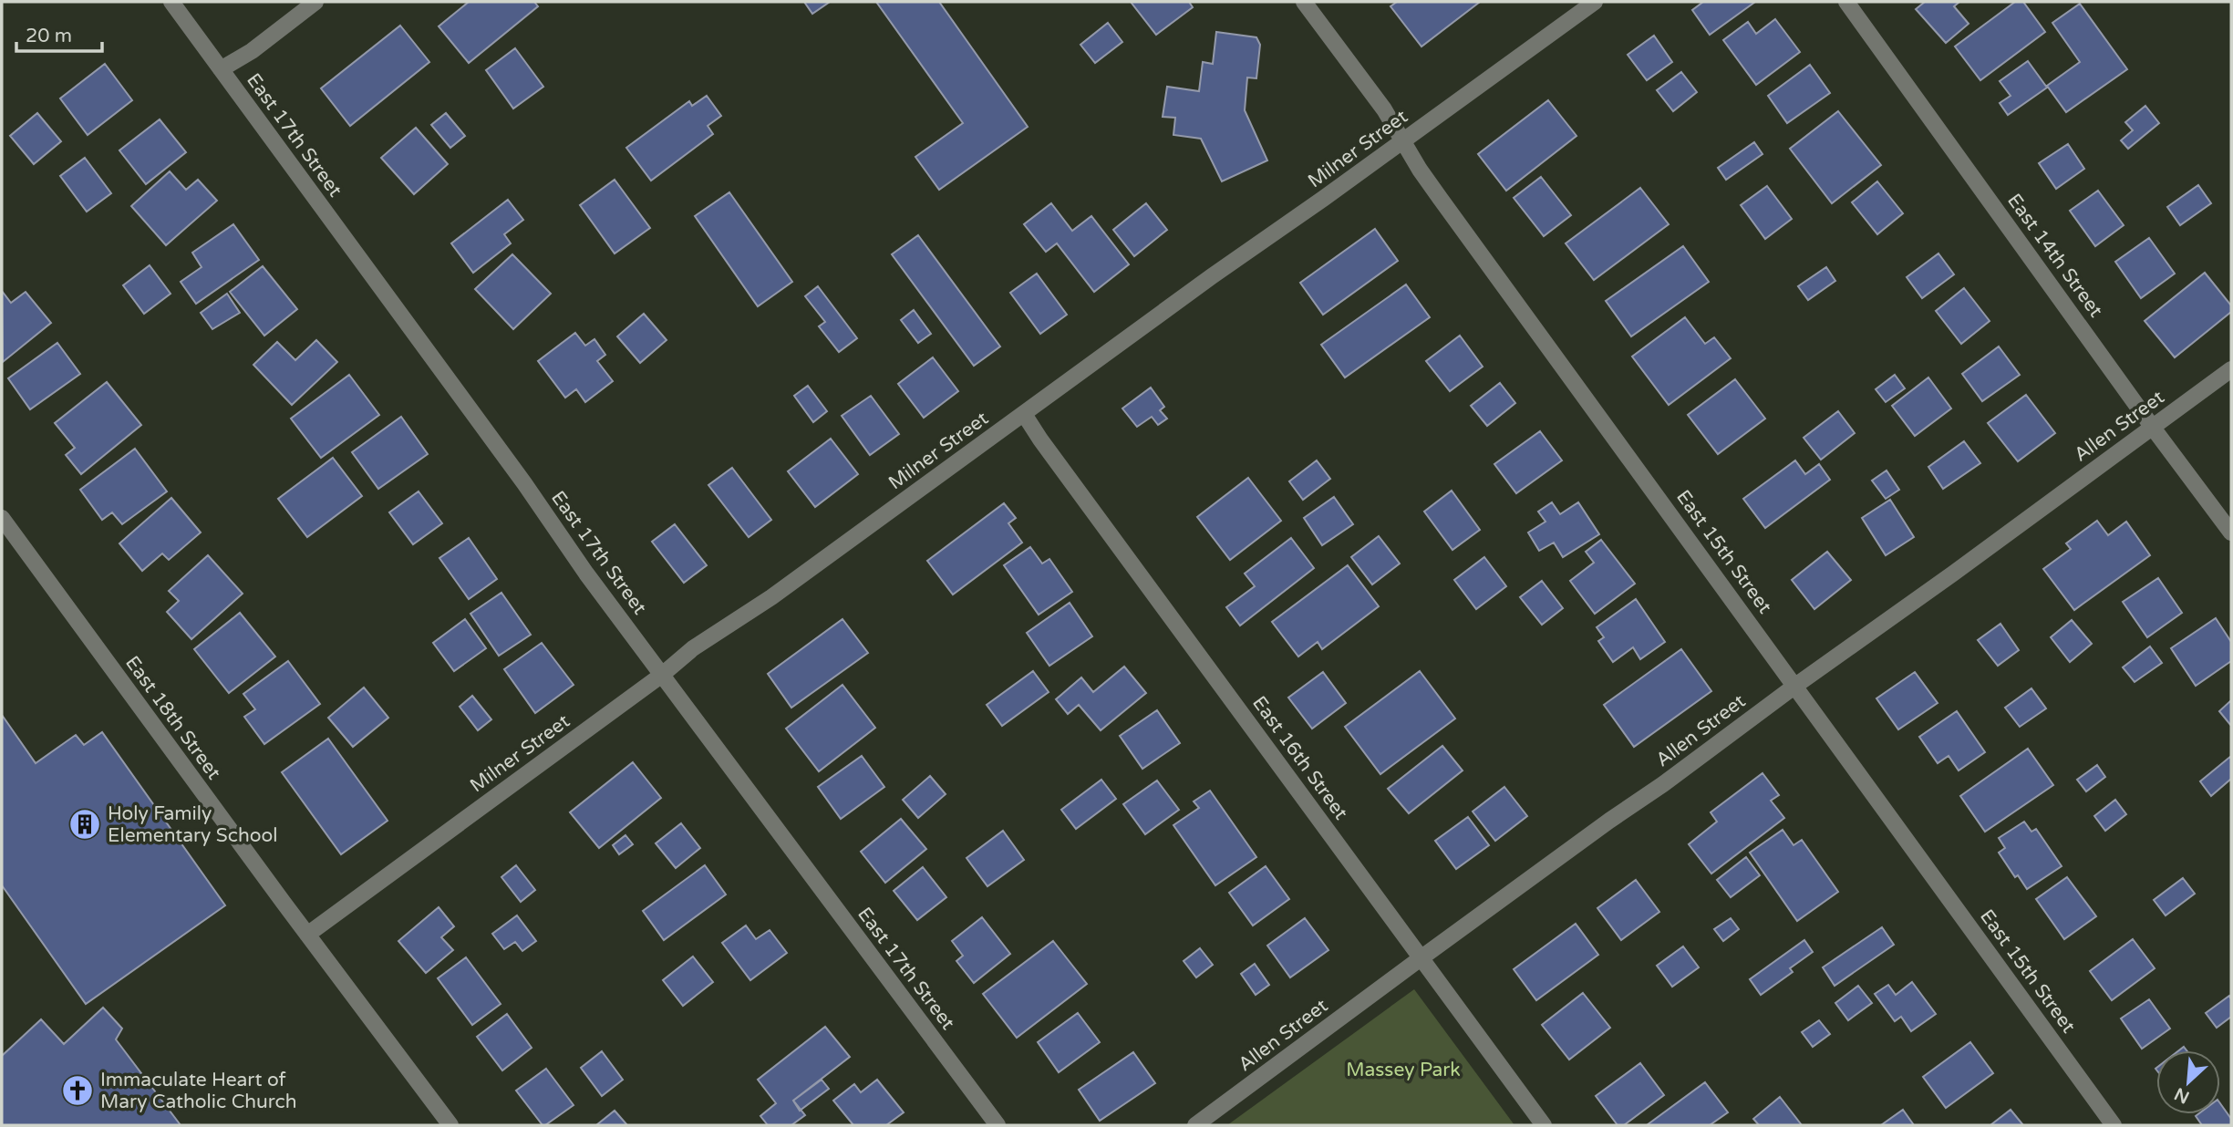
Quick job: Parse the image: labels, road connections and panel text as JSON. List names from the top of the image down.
{
  "streets": {
    "street": [
      "East 17th Street",
      "Milner Street",
      "East 14th Street",
      "Allen Street",
      "East 15th Street",
      "East 18th Street",
      "East 16th Street"
    ]
  },
  "crossings": [
    ["East 17th Street", "Milner Street"],
    ["Milner Street", "East 15th Street"],
    ["Milner Street", "East 18th Street"],
    ["Milner Street", "East 16th Street"],
    ["East 14th Street", "Allen Street"],
    ["Allen Street", "East 15th Street"],
    ["Allen Street", "East 16th Street"]
  ],
  "parks": ["Massey Park"],
  "places": {
    "building": ["Holy Family Elementary School"],
    "church": ["Immaculate Heart of Mary Catholic Church"]
  },
  "scale_bar": "20 m",
  "north": "bottom left"
}
